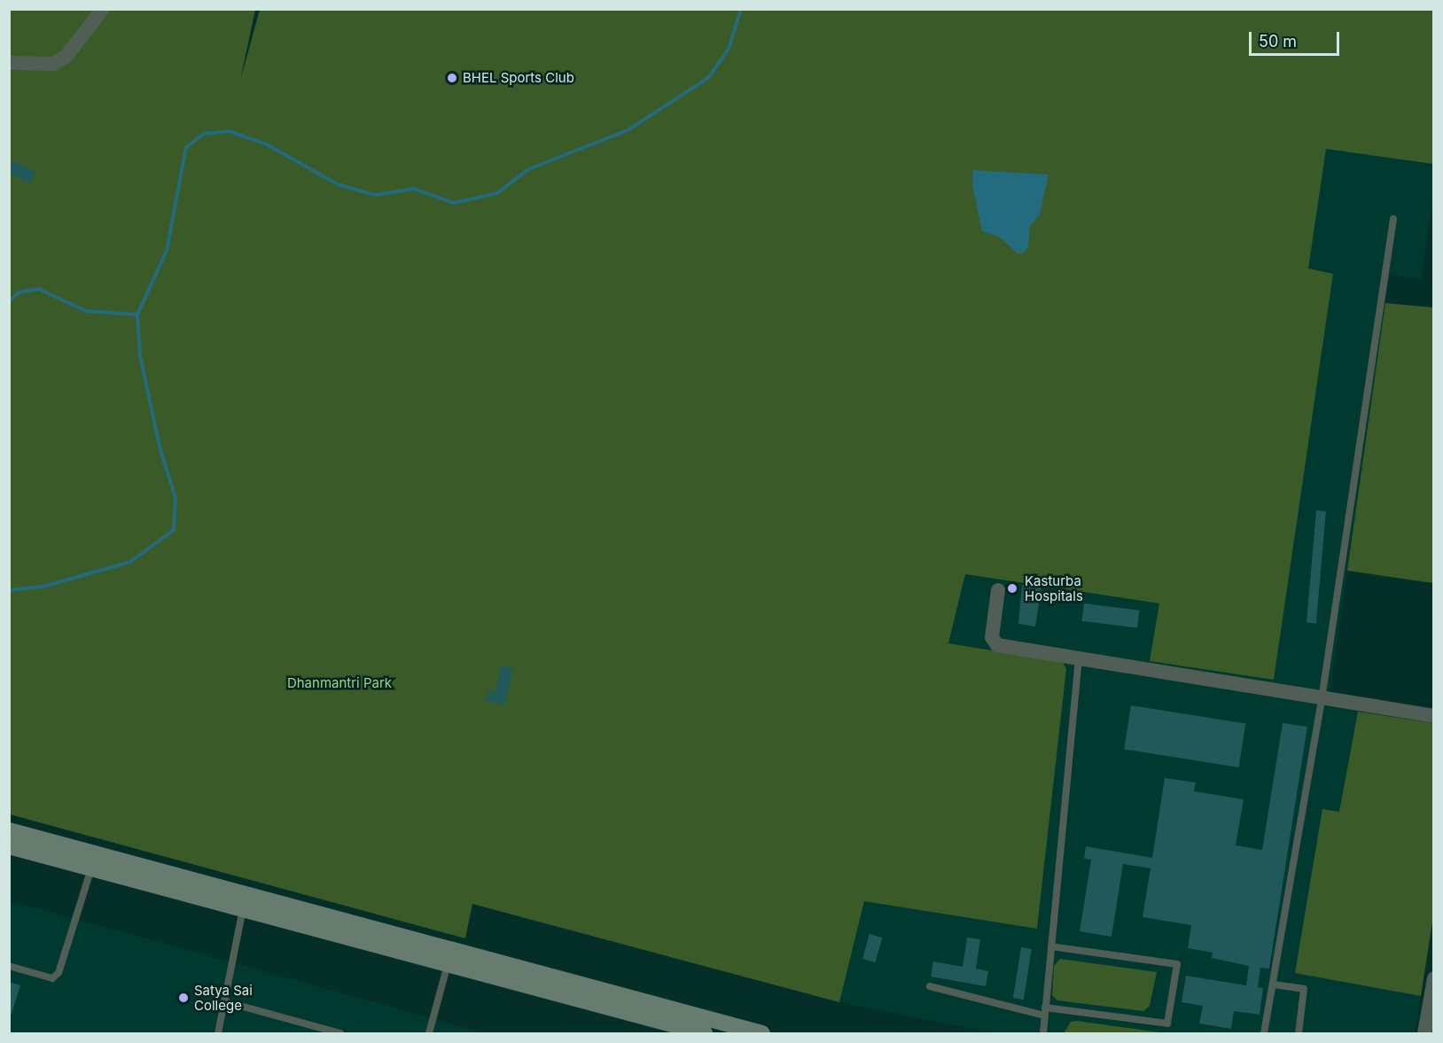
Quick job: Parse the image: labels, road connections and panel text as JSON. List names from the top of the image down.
{
  "parks": ["Dhanmantri Park"],
  "places": ["BHEL Sports Club", "Kasturba Hospitals", "Satya Sai College"],
  "scale_bar": "50 m"
}
